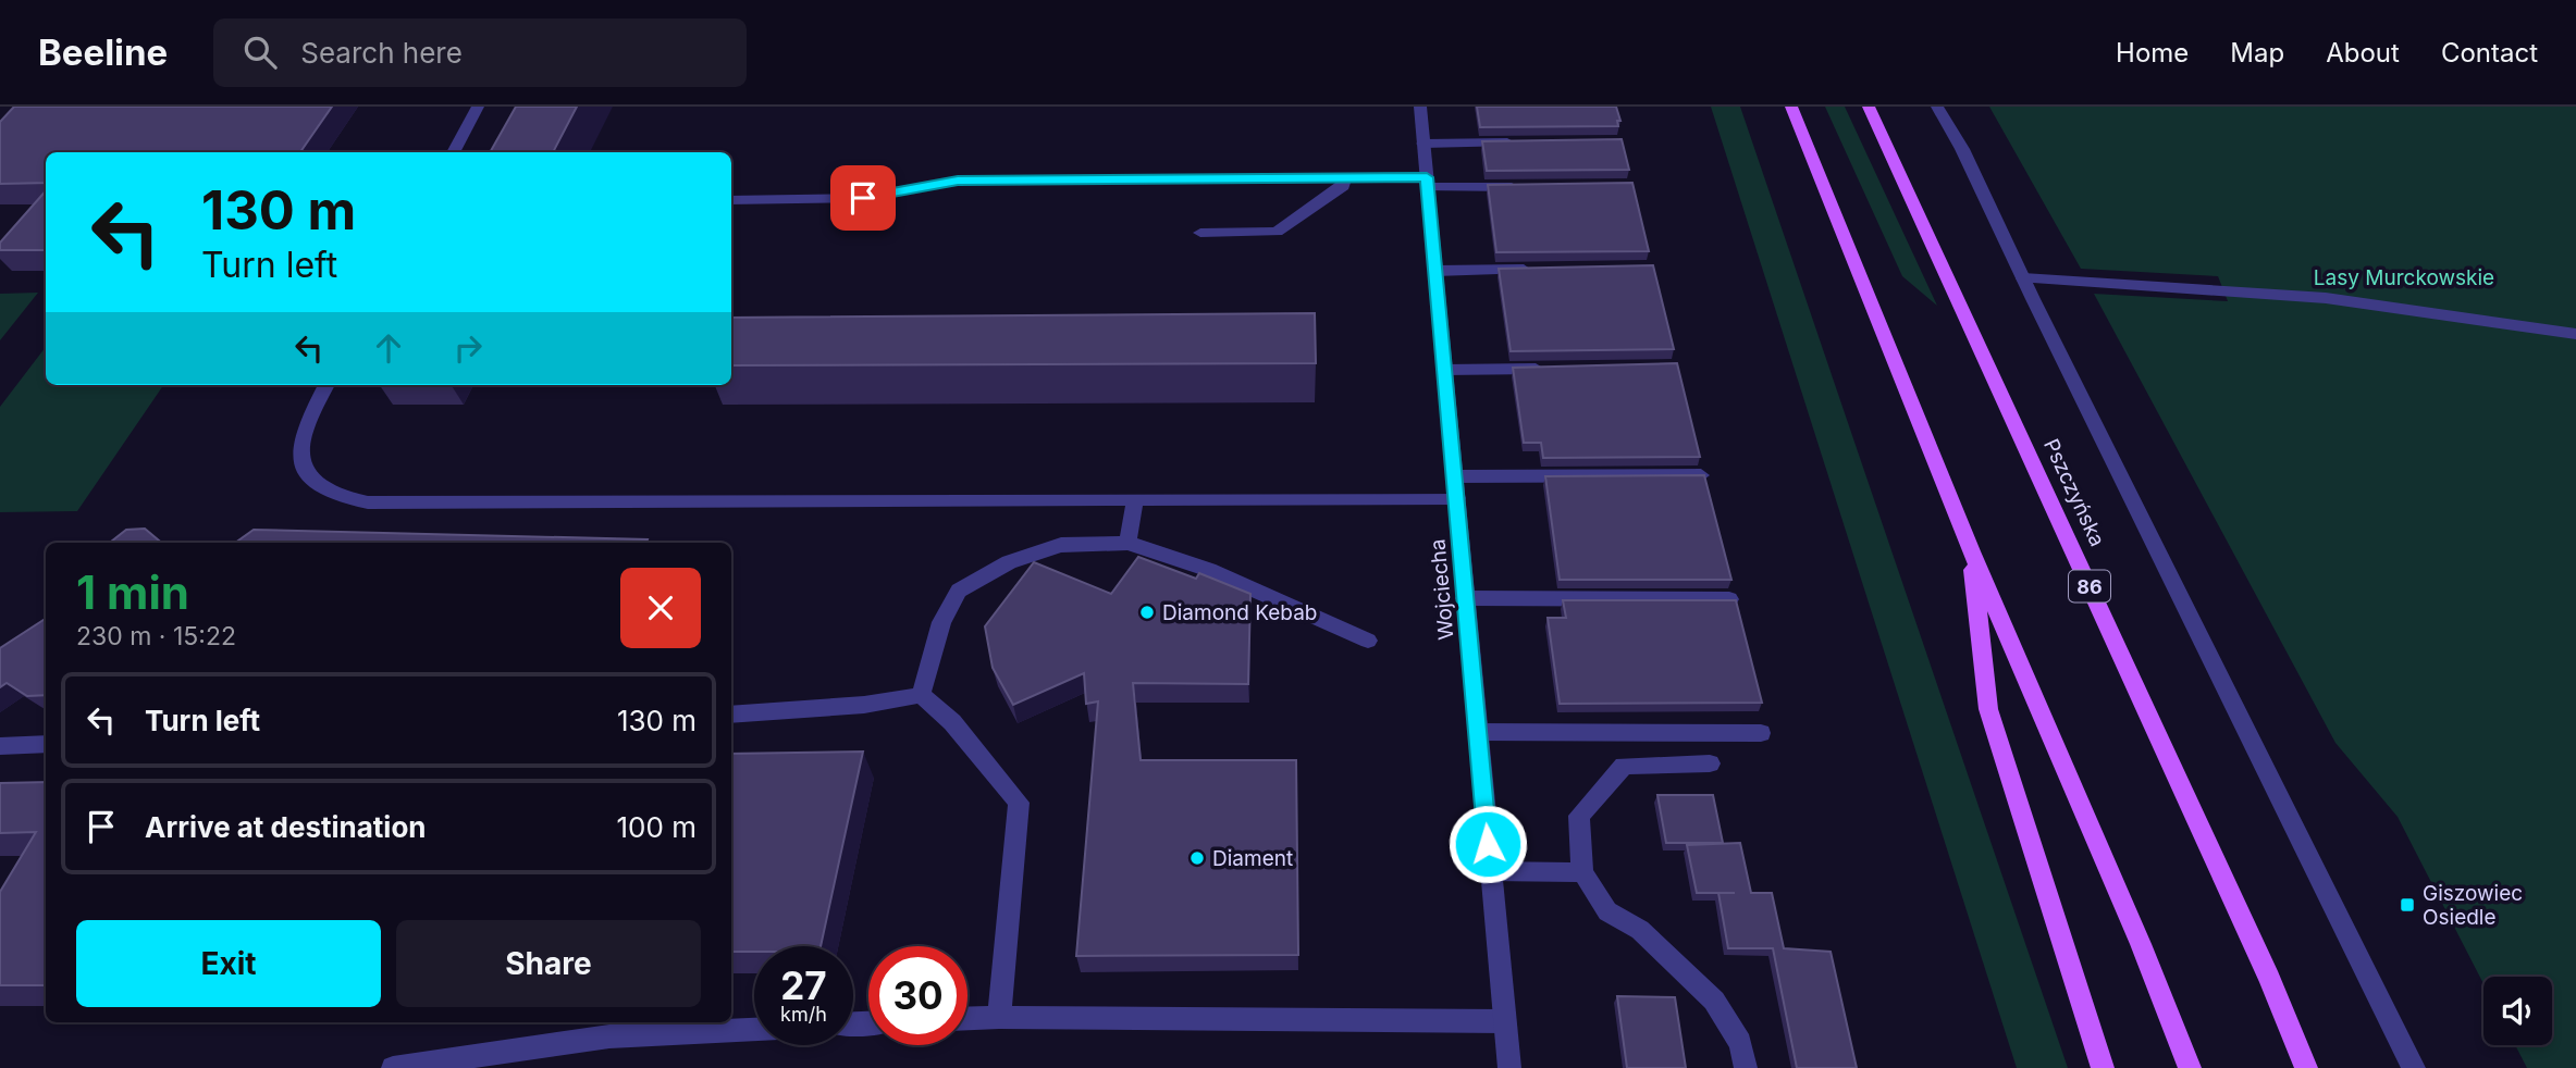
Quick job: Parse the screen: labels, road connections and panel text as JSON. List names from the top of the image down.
{
  "streets": {
    "main road": ["Pszczyńska", "86"],
    "street": ["Wojciecha"]
  },
  "parks": ["Lasy Murckowskie"],
  "places": {
    "other": ["Diamond Kebab", "Diament"],
    "transit": ["Giszowiec Osiedle"]
  },
  "page": {
    "header": "Beeline",
    "search": "Search here",
    "nav": [
      "Home",
      "Map",
      "About",
      "Contact"
    ],
    "turn": ["130 m", "Turn left"],
    "heading": ["1 min", "230 m · 15:22"],
    "list": [
      {
        "name": "Turn left",
        "value": "130 m"
      },
      {
        "name": "Arrive at destination",
        "value": "100 m"
      }
    ],
    "buttons": ["Exit", "Share"],
    "speed": "27 km/h",
    "limit": "30"
  }
}
